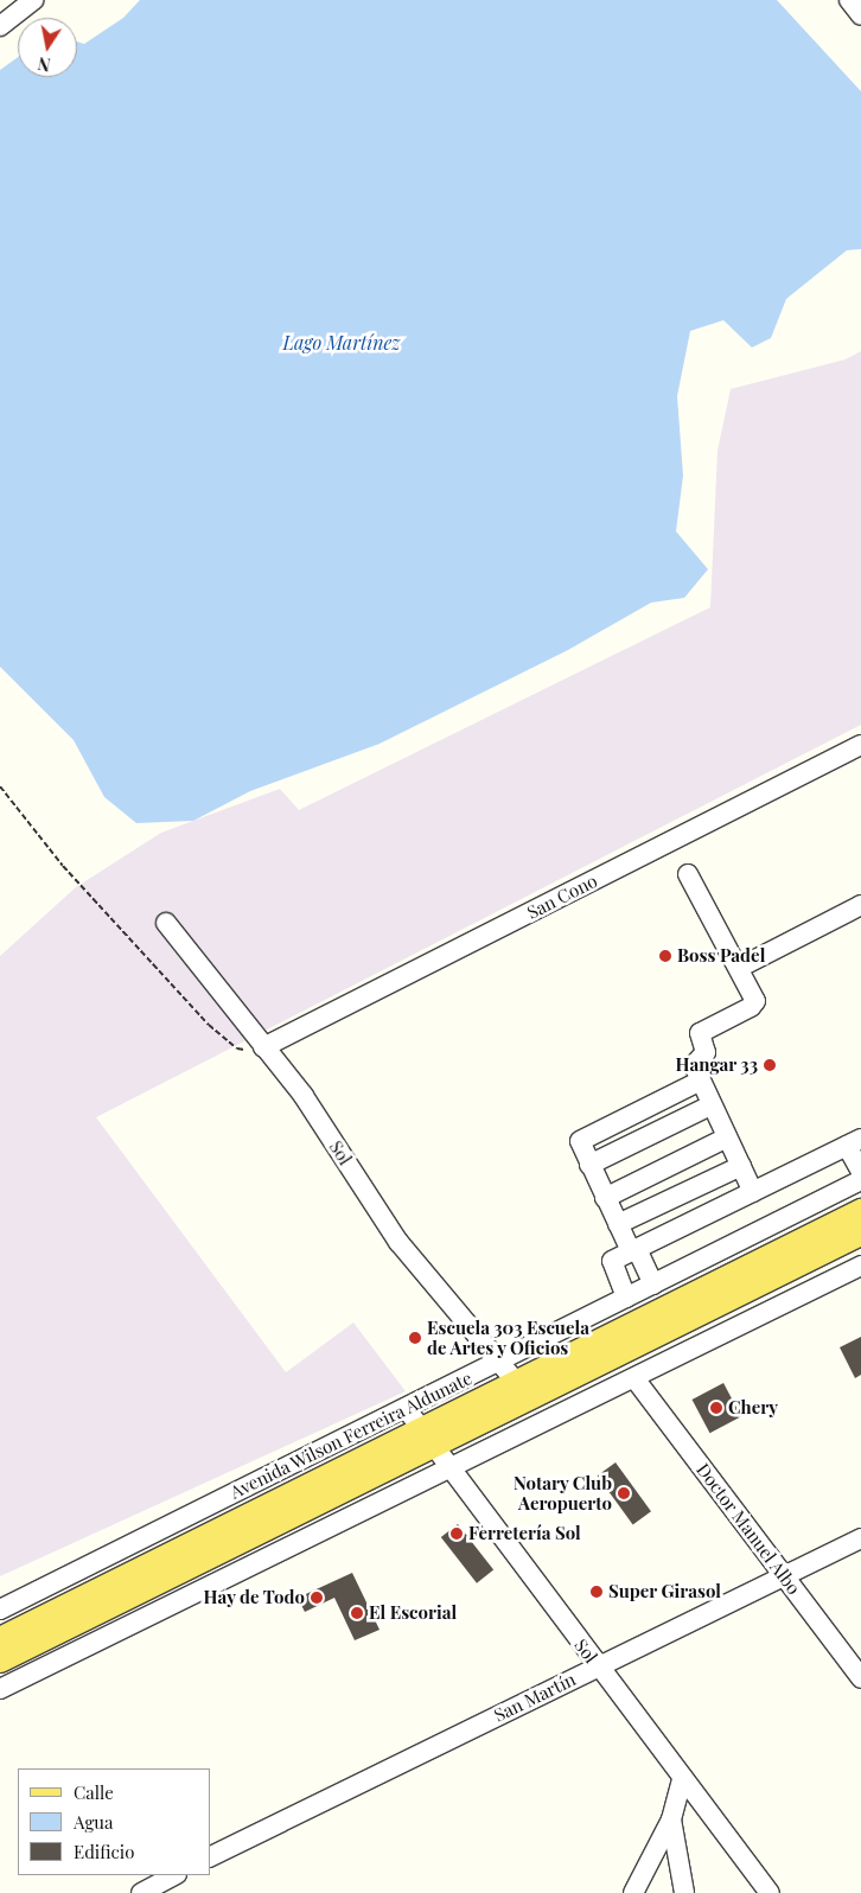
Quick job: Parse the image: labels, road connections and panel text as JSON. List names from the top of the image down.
{
  "streets": {
    "main road": ["Avenida Wilson Ferreira Aldunate"],
    "street": [
      "San Cono",
      "Sol",
      "Doctor Manuel Albo",
      "San Martín"
    ]
  },
  "crossings": [
    ["San Cono", "Sol"],
    ["Sol", "Avenida Wilson Ferreira Aldunate"],
    ["Sol", "San Martín"],
    ["Doctor Manuel Albo", "San Martín"]
  ],
  "water": ["Lago Martínez"],
  "places": [
    "Boss Padel",
    "Hangar 33",
    "Escuela 303 Escuela de Artes y Oficios",
    "Chery",
    "Notary Club Aeropuerto",
    "Ferretería Sol",
    "Super Girasol",
    "Hay de Todo",
    "El Escorial"
  ],
  "legend": ["Calle", "Agua", "Edificio"],
  "north": "bottom"
}
